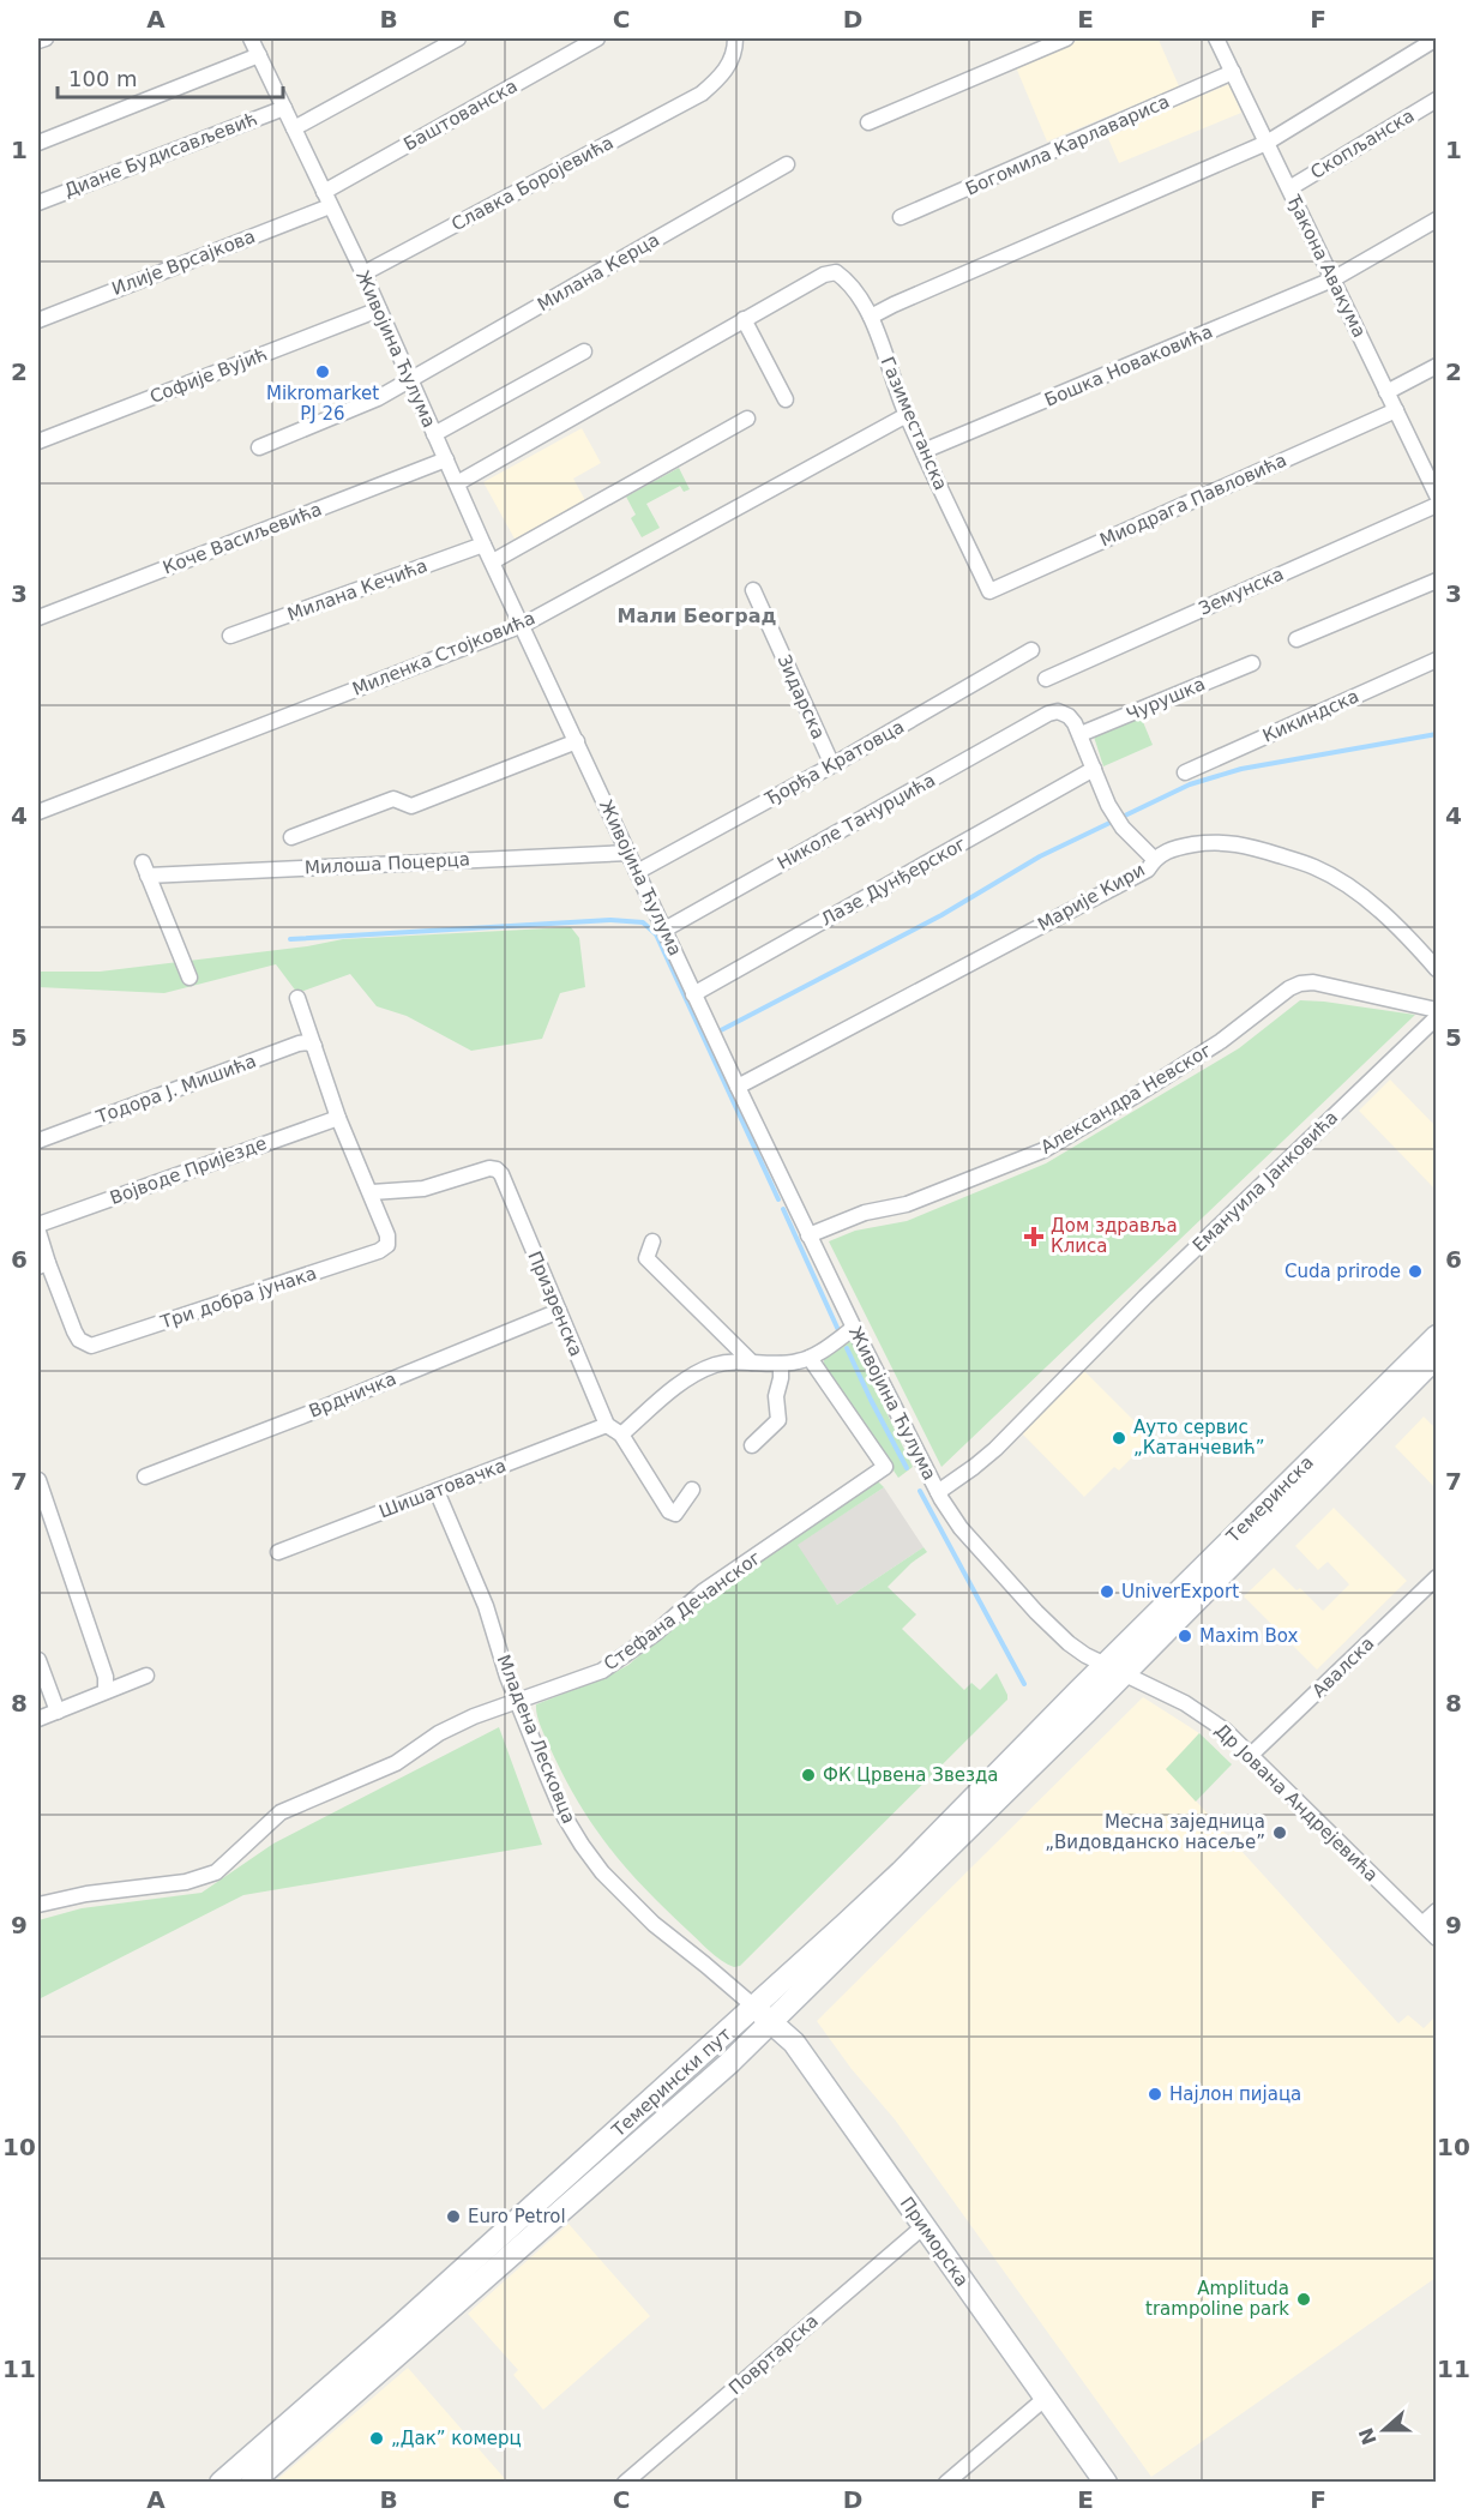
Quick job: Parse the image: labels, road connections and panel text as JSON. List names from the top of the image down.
{
  "streets": {
    "main road": ["Темеринска", "Темерински пут", "Приморска"],
    "street": [
      "Баштованска",
      "Скопљанска",
      "Богомила Карлавариса",
      "Диане Будисављевић",
      "Славка Боројевића",
      "Илије Врсајкова",
      "Ђакона Авакума",
      "Милана Керца",
      "Живојина Ћулума",
      "Бошка Новаковића",
      "Софије Вујић",
      "Газиместанска",
      "Миодрага Павловића",
      "Коче Васиљевића",
      "Милана Кечића",
      "Земунска",
      "Миленка Стојковића",
      "Зидарска",
      "Чурушка",
      "Кикиндска",
      "Ђорђа Кратовца",
      "Николе Танурџића",
      "Милоша Поцерца",
      "Лазе Дунђерског",
      "Марије Кири",
      "Тодора Ј. Мишића",
      "Александра Невског",
      "Војводе Пријезде",
      "Емануила Јанковића",
      "Три добра јунака",
      "Призренска",
      "Врдничка",
      "Шишатовачка",
      "Стефана Дечанског",
      "Авалска",
      "Младена Лесковца",
      "Др Јована Андрејевића",
      "Повртарска"
    ]
  },
  "crossings": [
    ["Баштованска", "Живојина Ћулума"],
    ["Скопљанска", "Ђакона Авакума"],
    ["Богомила Карлавариса", "Ђакона Авакума"],
    ["Диане Будисављевић", "Живојина Ћулума"],
    ["Славка Боројевића", "Живојина Ћулума"],
    ["Илије Врсајкова", "Живојина Ћулума"],
    ["Ђакона Авакума", "Бошка Новаковића"],
    ["Ђакона Авакума", "Миодрага Павловића"],
    ["Милана Керца", "Живојина Ћулума"],
    ["Живојина Ћулума", "Софије Вујић"],
    ["Живојина Ћулума", "Коче Васиљевића"],
    ["Живојина Ћулума", "Милана Кечића"],
    ["Живојина Ћулума", "Миленка Стојковића"],
    ["Живојина Ћулума", "Ђорђа Кратовца"],
    ["Живојина Ћулума", "Николе Танурџића"],
    ["Живојина Ћулума", "Милоша Поцерца"],
    ["Живојина Ћулума", "Лазе Дунђерског"],
    ["Живојина Ћулума", "Марије Кири"],
    ["Живојина Ћулума", "Александра Невског"],
    ["Живојина Ћулума", "Емануила Јанковића"],
    ["Живојина Ћулума", "Темеринска"],
    ["Живојина Ћулума", "Др Јована Андрејевића"],
    ["Живојина Ћулума", "Темерински пут"],
    ["Бошка Новаковића", "Газиместанска"],
    ["Газиместанска", "Миодрага Павловића"],
    ["Газиместанска", "Миленка Стојковића"],
    ["Зидарска", "Ђорђа Кратовца"],
    ["Чурушка", "Николе Танурџића"],
    ["Три добра јунака", "Призренска"],
    ["Призренска", "Врдничка"],
    ["Призренска", "Шишатовачка"],
    ["Шишатовачка", "Младена Лесковца"],
    ["Темеринска", "Др Јована Андрејевића"],
    ["Темеринска", "Темерински пут"],
    ["Стефана Дечанског", "Младена Лесковца"],
    ["Авалска", "Др Јована Андрејевића"],
    ["Младена Лесковца", "Темерински пут"],
    ["Младена Лесковца", "Приморска"],
    ["Др Јована Андрејевића", "Темерински пут"],
    ["Темерински пут", "Приморска"],
    ["Приморска", "Повртарска"]
  ],
  "districts": ["Мали Београд"],
  "places": {
    "other": [
      "Mikromarket PJ 26",
      "Cuda prirode",
      "Ауто сервис „Катанчевић”",
      "UniverExport",
      "Maxim Box",
      "ФК Црвена Звезда",
      "Месна заједница „Видовданско насеље”",
      "Најлон пијаца",
      "Euro Petrol",
      "Amplituda trampoline park",
      "„Дак” комерц"
    ],
    "health": ["Дом здравља Клиса"]
  },
  "scale_bar": "100 m",
  "north": "left",
  "grid": {
    "columns": [
      "A",
      "B",
      "C",
      "D",
      "E",
      "F"
    ],
    "rows": [
      "1",
      "2",
      "3",
      "4",
      "5",
      "6",
      "7",
      "8",
      "9",
      "10",
      "11"
    ]
  }
}
